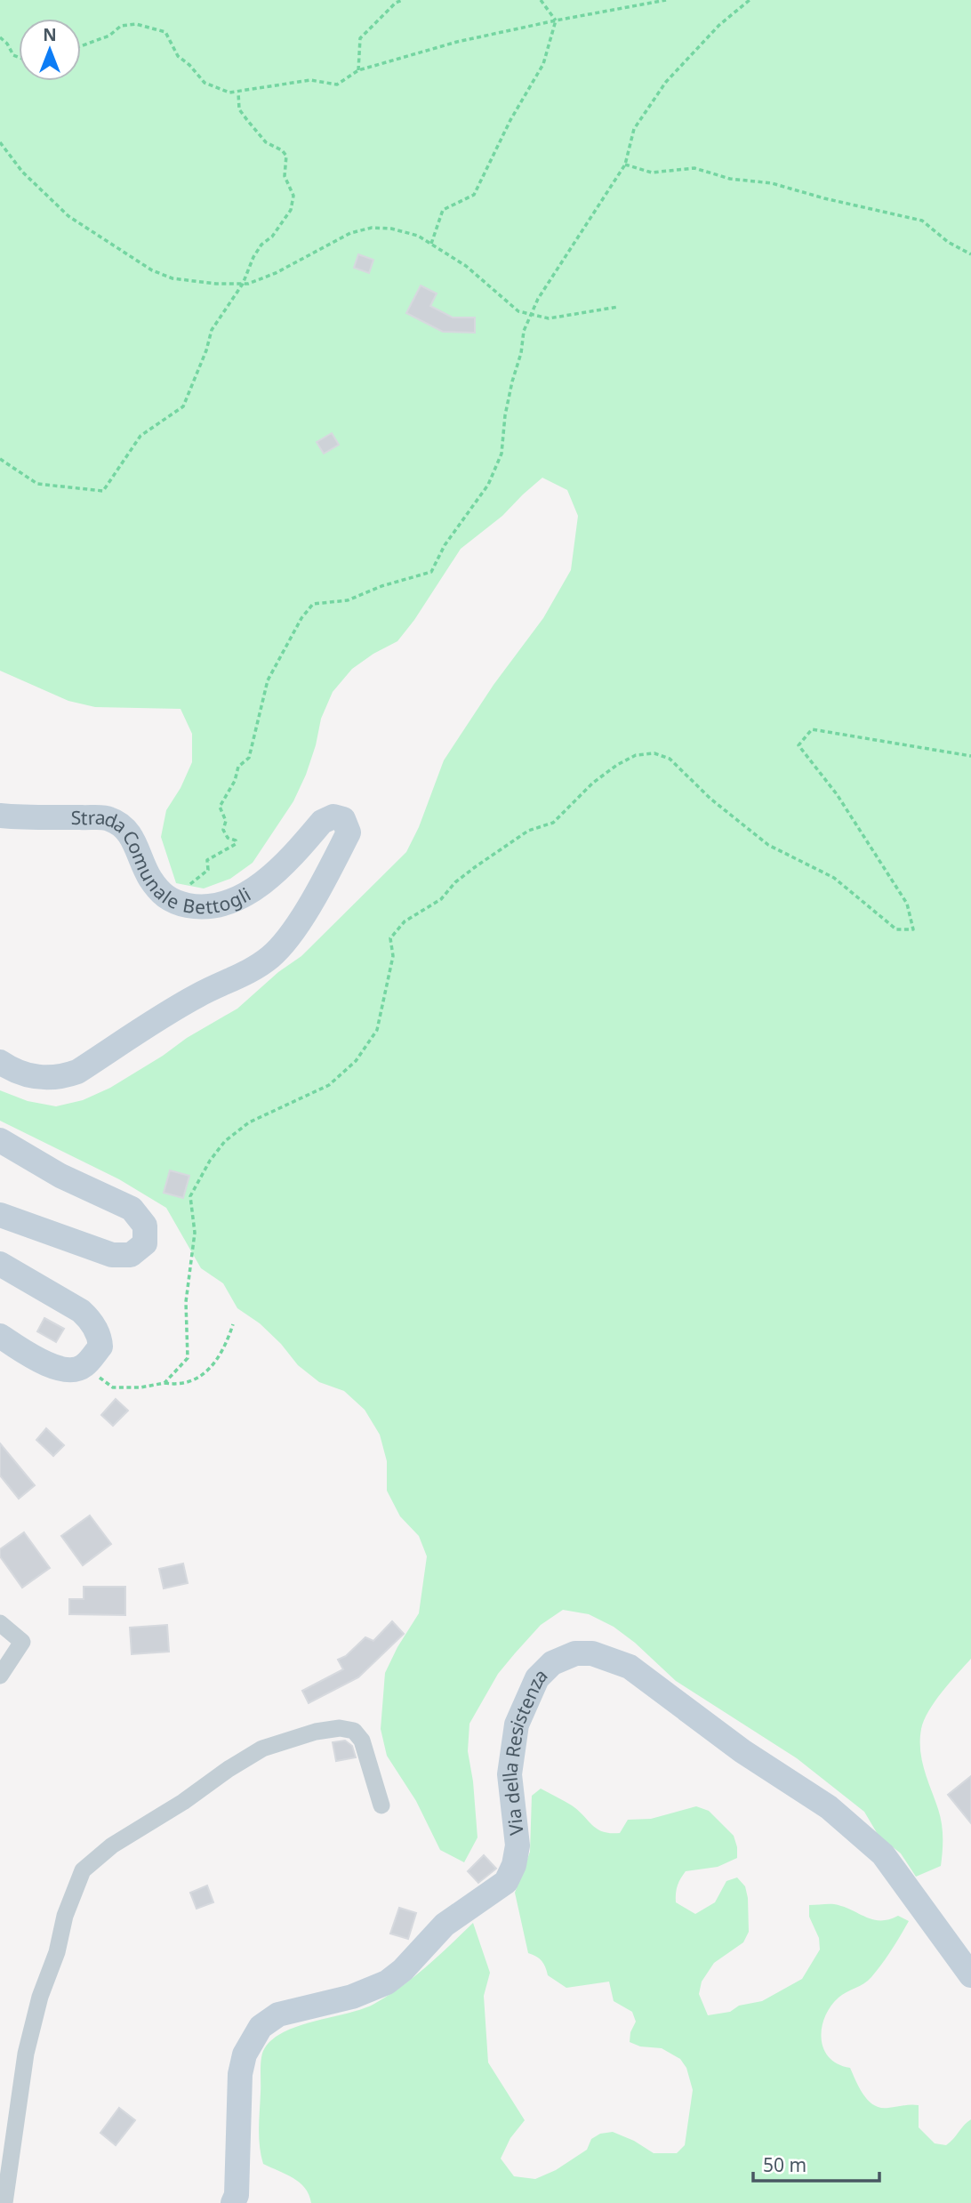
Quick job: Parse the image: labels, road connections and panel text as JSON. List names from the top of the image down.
{
  "streets": {
    "street": ["Strada Comunale Bettogli", "Via della Resistenza"]
  },
  "scale_bar": "50 m",
  "north": "top"
}
